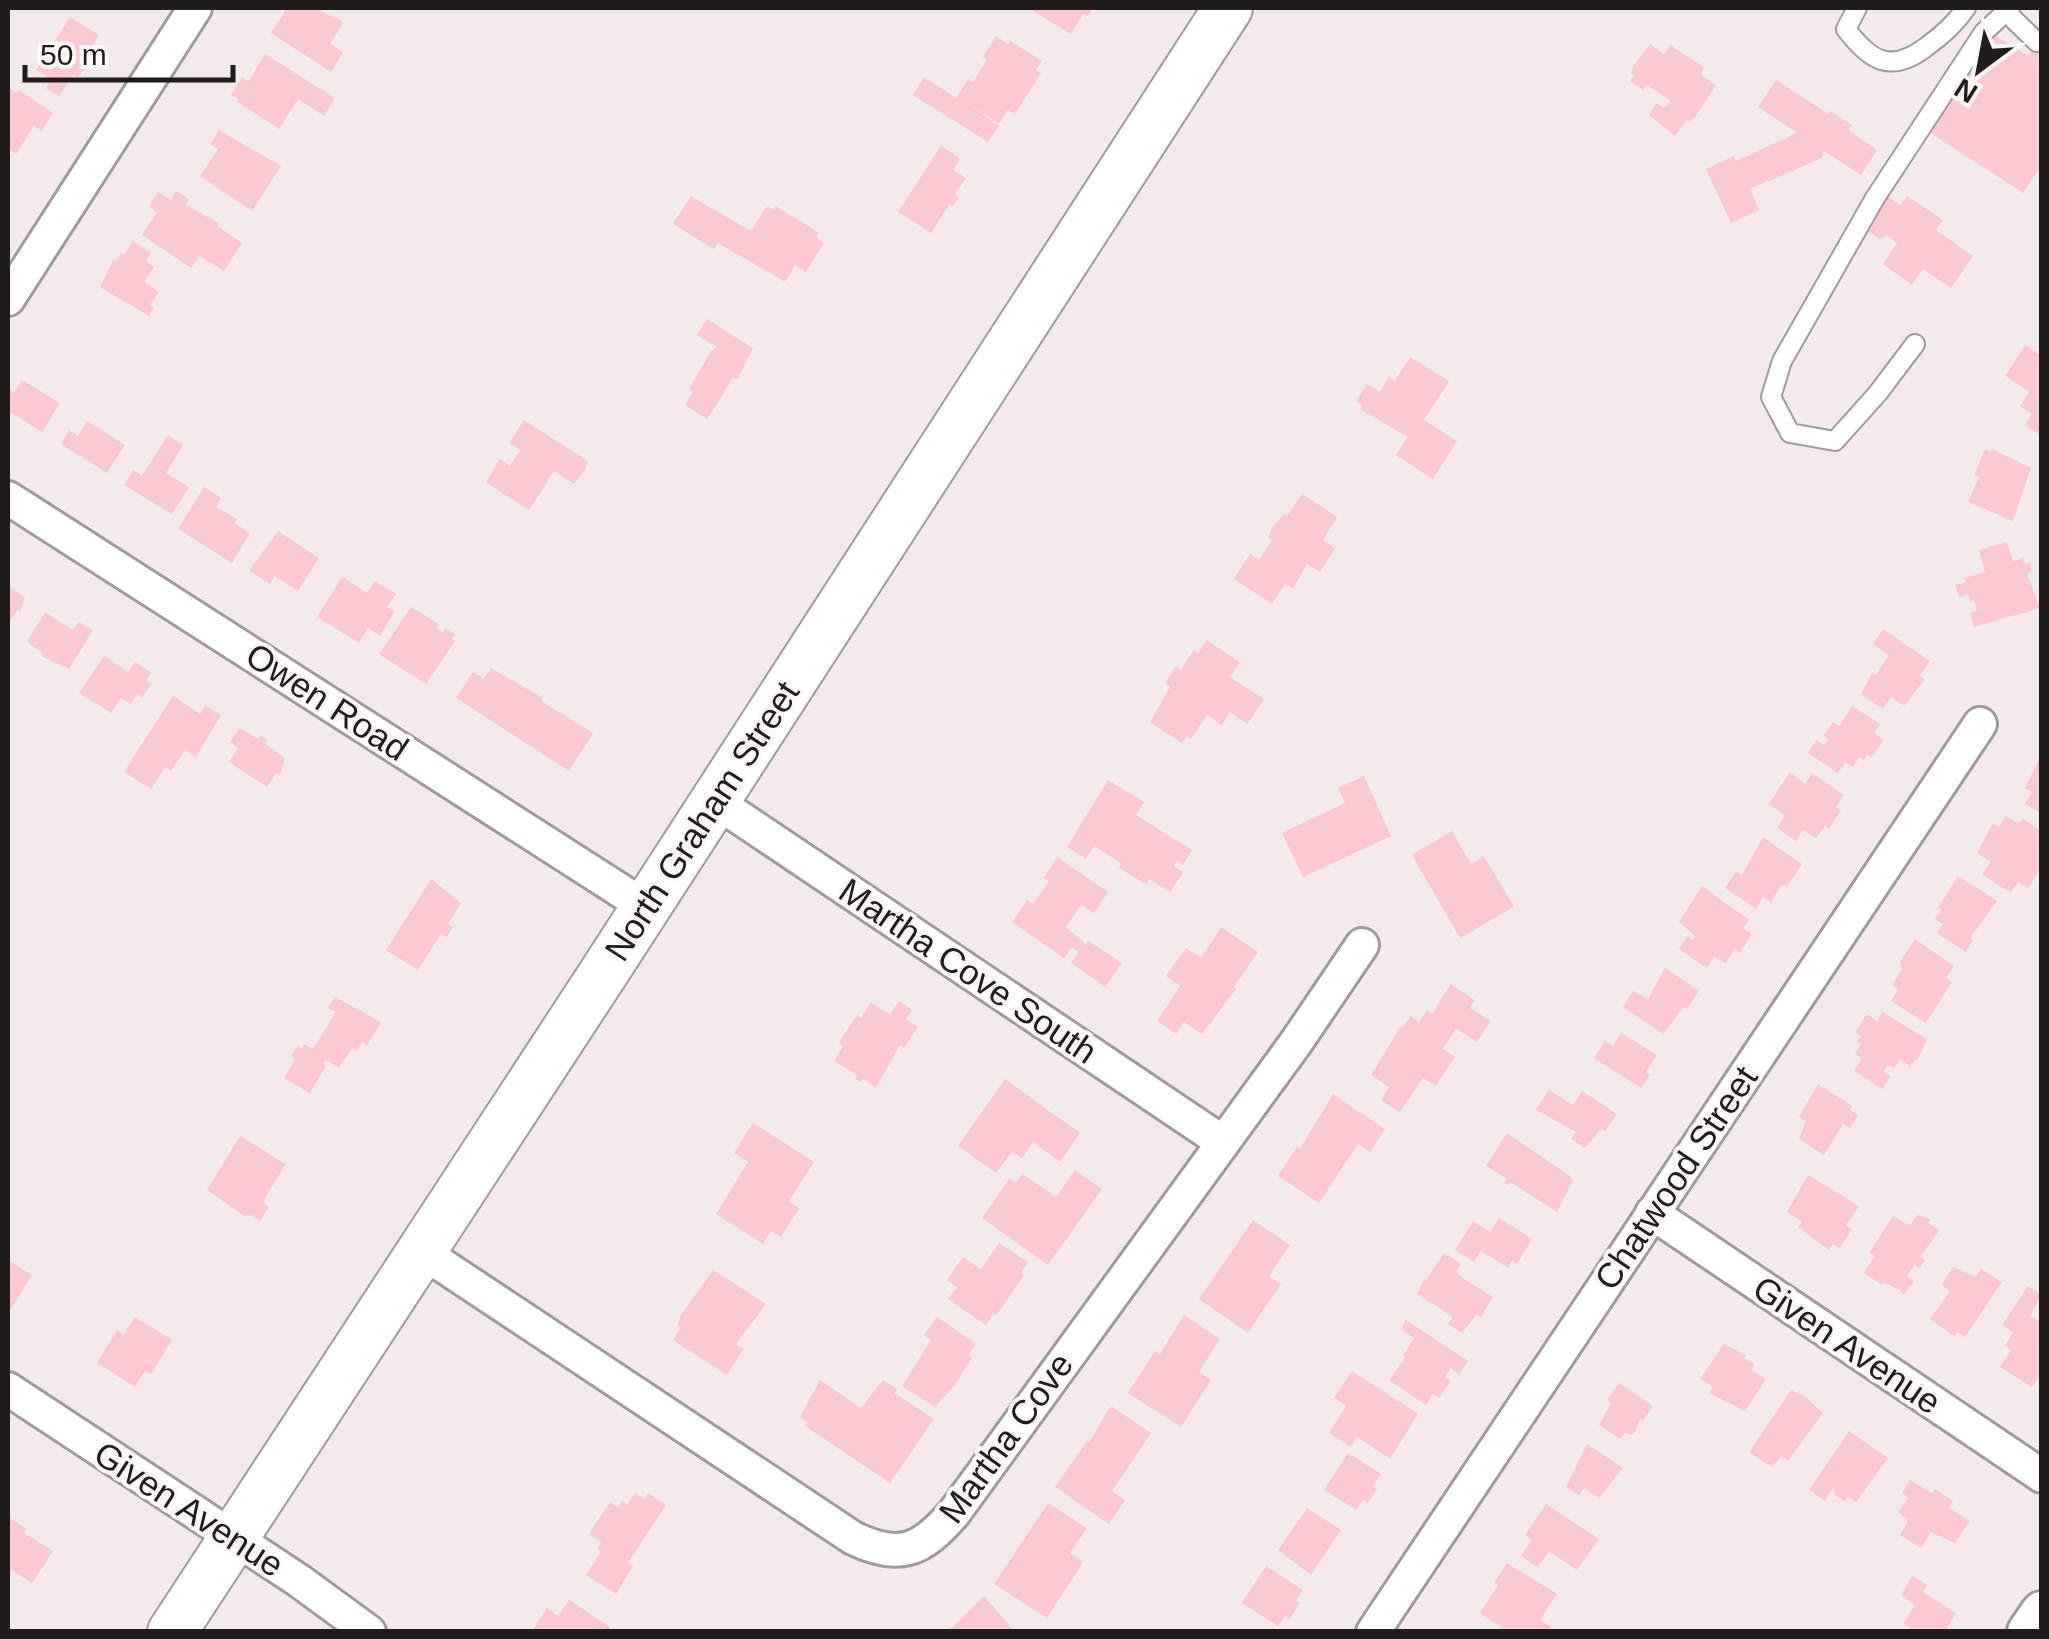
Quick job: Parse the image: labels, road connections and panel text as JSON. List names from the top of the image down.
{
  "streets": {
    "main road": ["North Graham Street"],
    "street": [
      "Owen Road",
      "Martha Cove South",
      "Chatwood Street",
      "Given Avenue",
      "Martha Cove"
    ]
  },
  "crossings": [
    ["Owen Road", "North Graham Street"],
    ["North Graham Street", "Martha Cove South"],
    ["North Graham Street", "Given Avenue"],
    ["North Graham Street", "Martha Cove"],
    ["Martha Cove South", "Martha Cove"],
    ["Chatwood Street", "Given Avenue"]
  ],
  "scale_bar": "50 m",
  "north": "bottom left"
}
